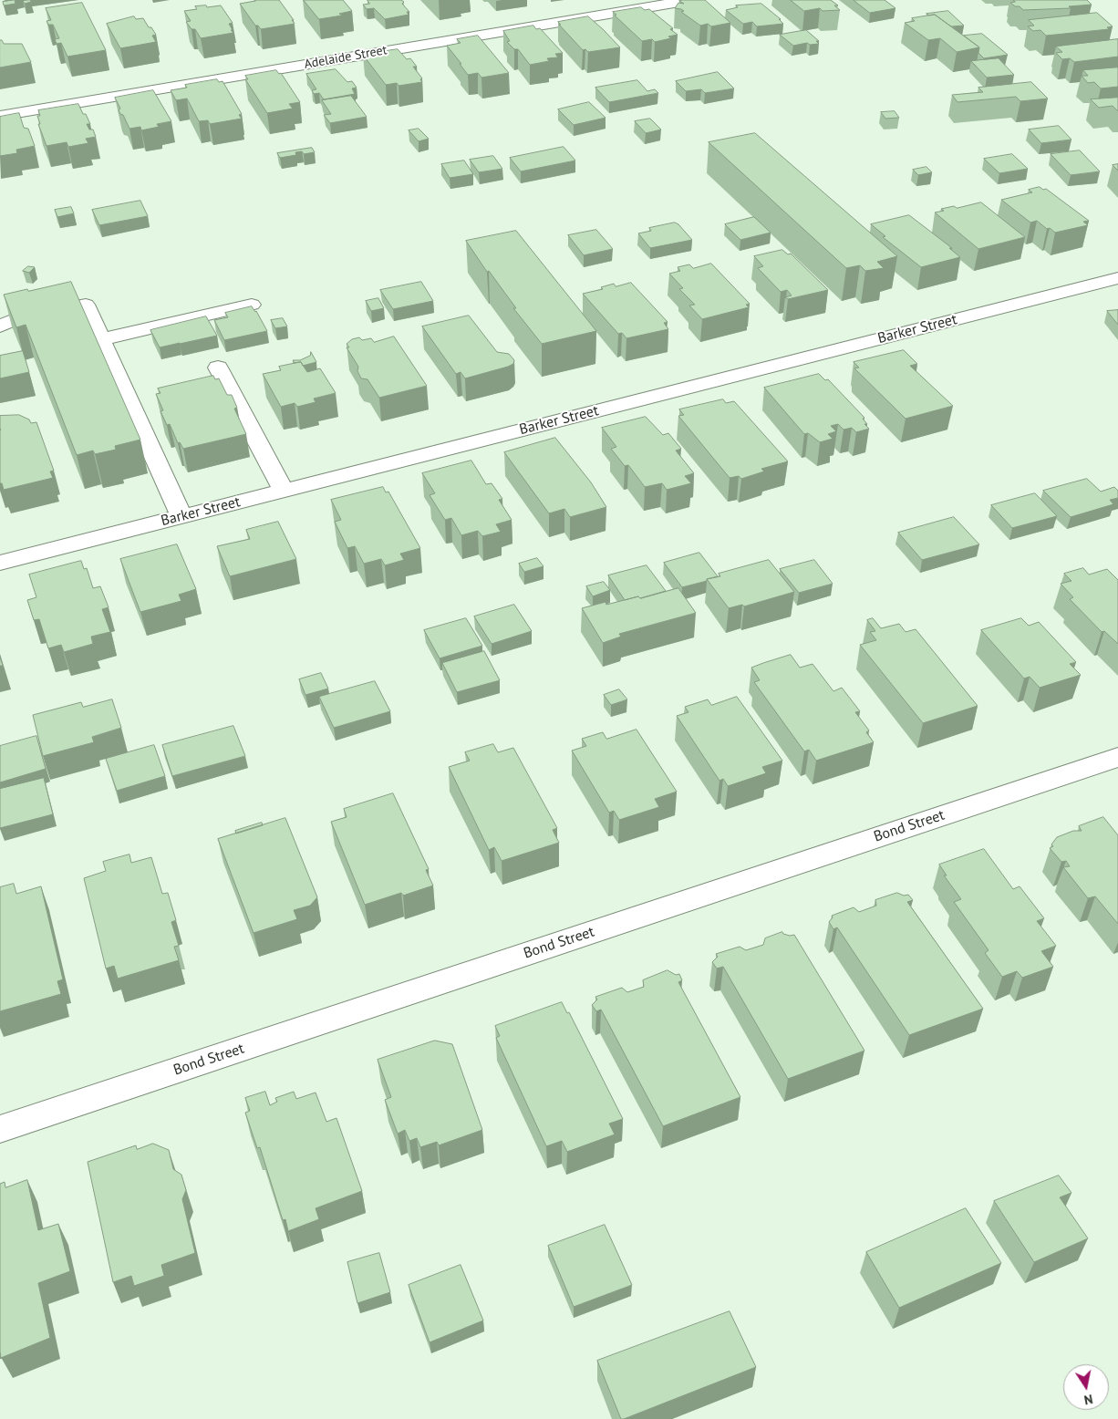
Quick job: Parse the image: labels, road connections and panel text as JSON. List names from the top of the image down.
{
  "streets": {
    "street": ["Adelaide Street", "Barker Street", "Bond Street"]
  },
  "north": "bottom"
}
